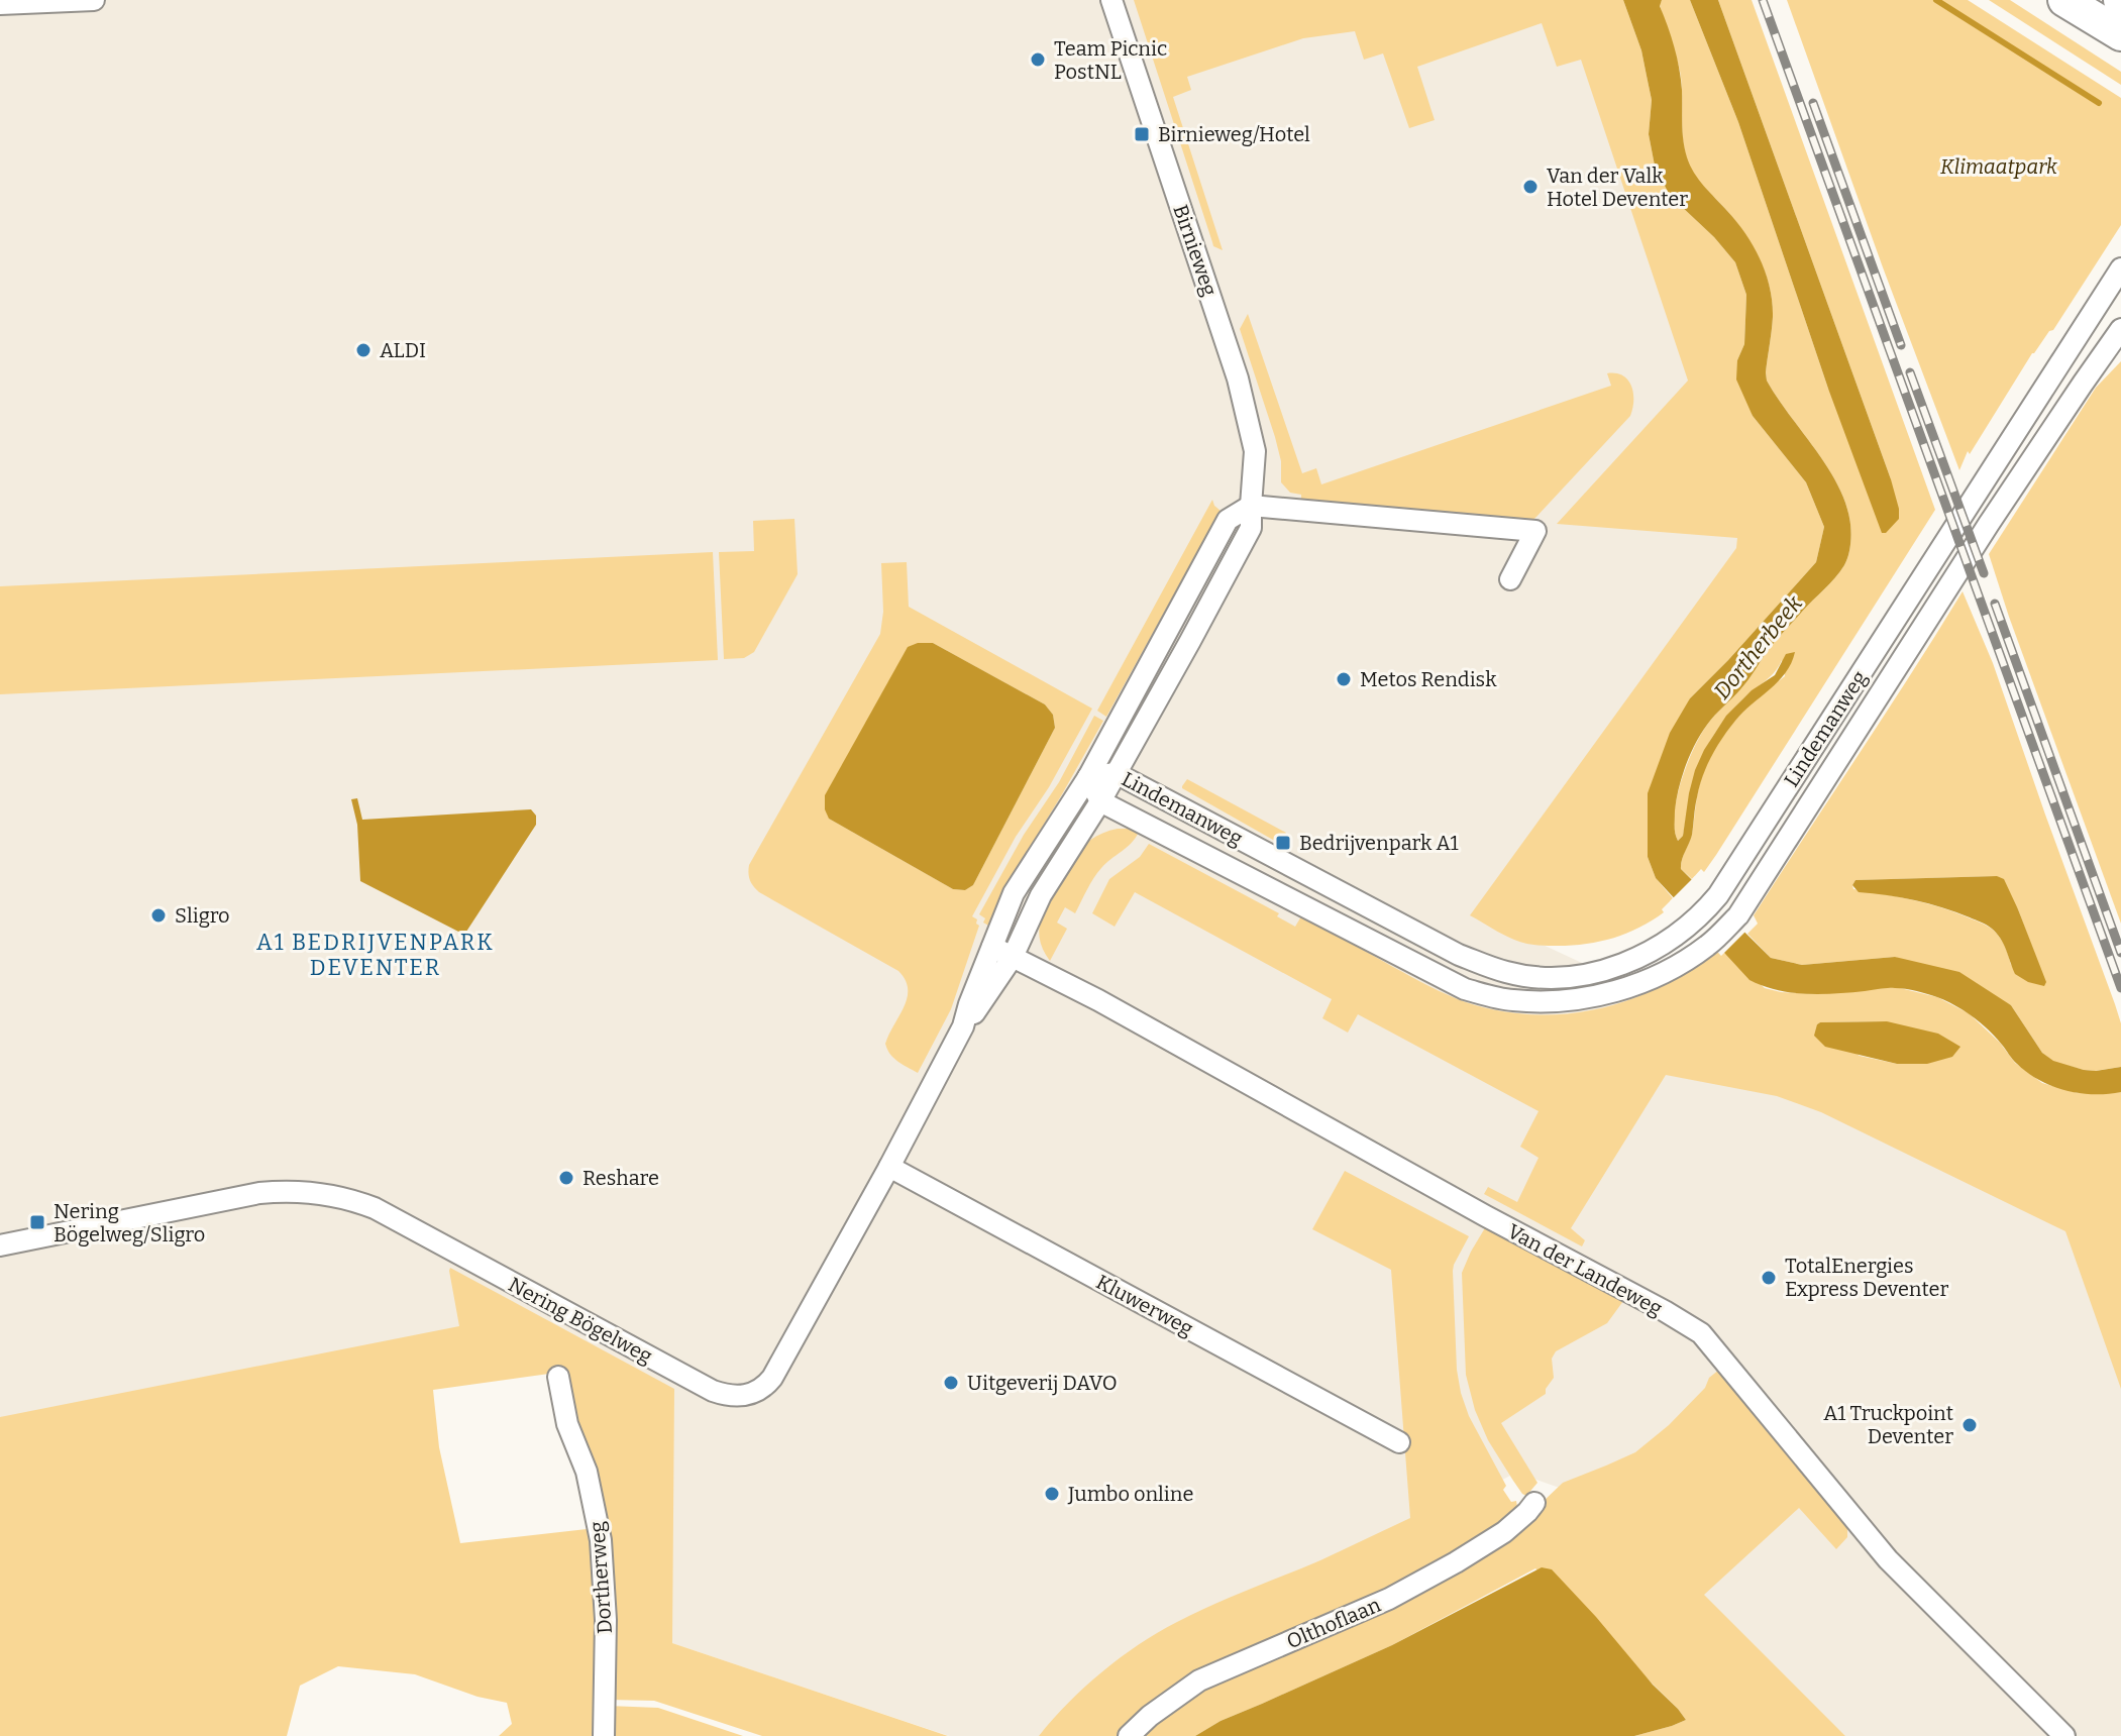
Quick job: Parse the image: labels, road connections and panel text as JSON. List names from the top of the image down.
{
  "streets": {
    "street": [
      "Birnieweg",
      "Lindemanweg",
      "Van der Landeweg",
      "Kluwerweg",
      "Nering Bögelweg",
      "Dortherweg",
      "Olthoflaan"
    ]
  },
  "crossings": [
    ["Birnieweg", "Lindemanweg"],
    ["Birnieweg", "Nering Bögelweg"],
    ["Lindemanweg", "Nering Bögelweg"],
    ["Van der Landeweg", "Nering Bögelweg"],
    ["Kluwerweg", "Nering Bögelweg"]
  ],
  "districts": ["A1 BEDRIJVENPARK DEVENTER"],
  "water": ["Dortherbeek"],
  "parks": ["Klimaatpark"],
  "places": {
    "other": [
      "Team Picnic PostNL",
      "Van der Valk Hotel Deventer",
      "ALDI",
      "Metos Rendisk",
      "Sligro",
      "Reshare",
      "TotalEnergies Express Deventer",
      "Uitgeverij DAVO",
      "A1 Truckpoint Deventer",
      "Jumbo online"
    ],
    "transit": ["Birnieweg/Hotel", "Bedrijvenpark A1", "Nering Bögelweg/Sligro"]
  }
}
